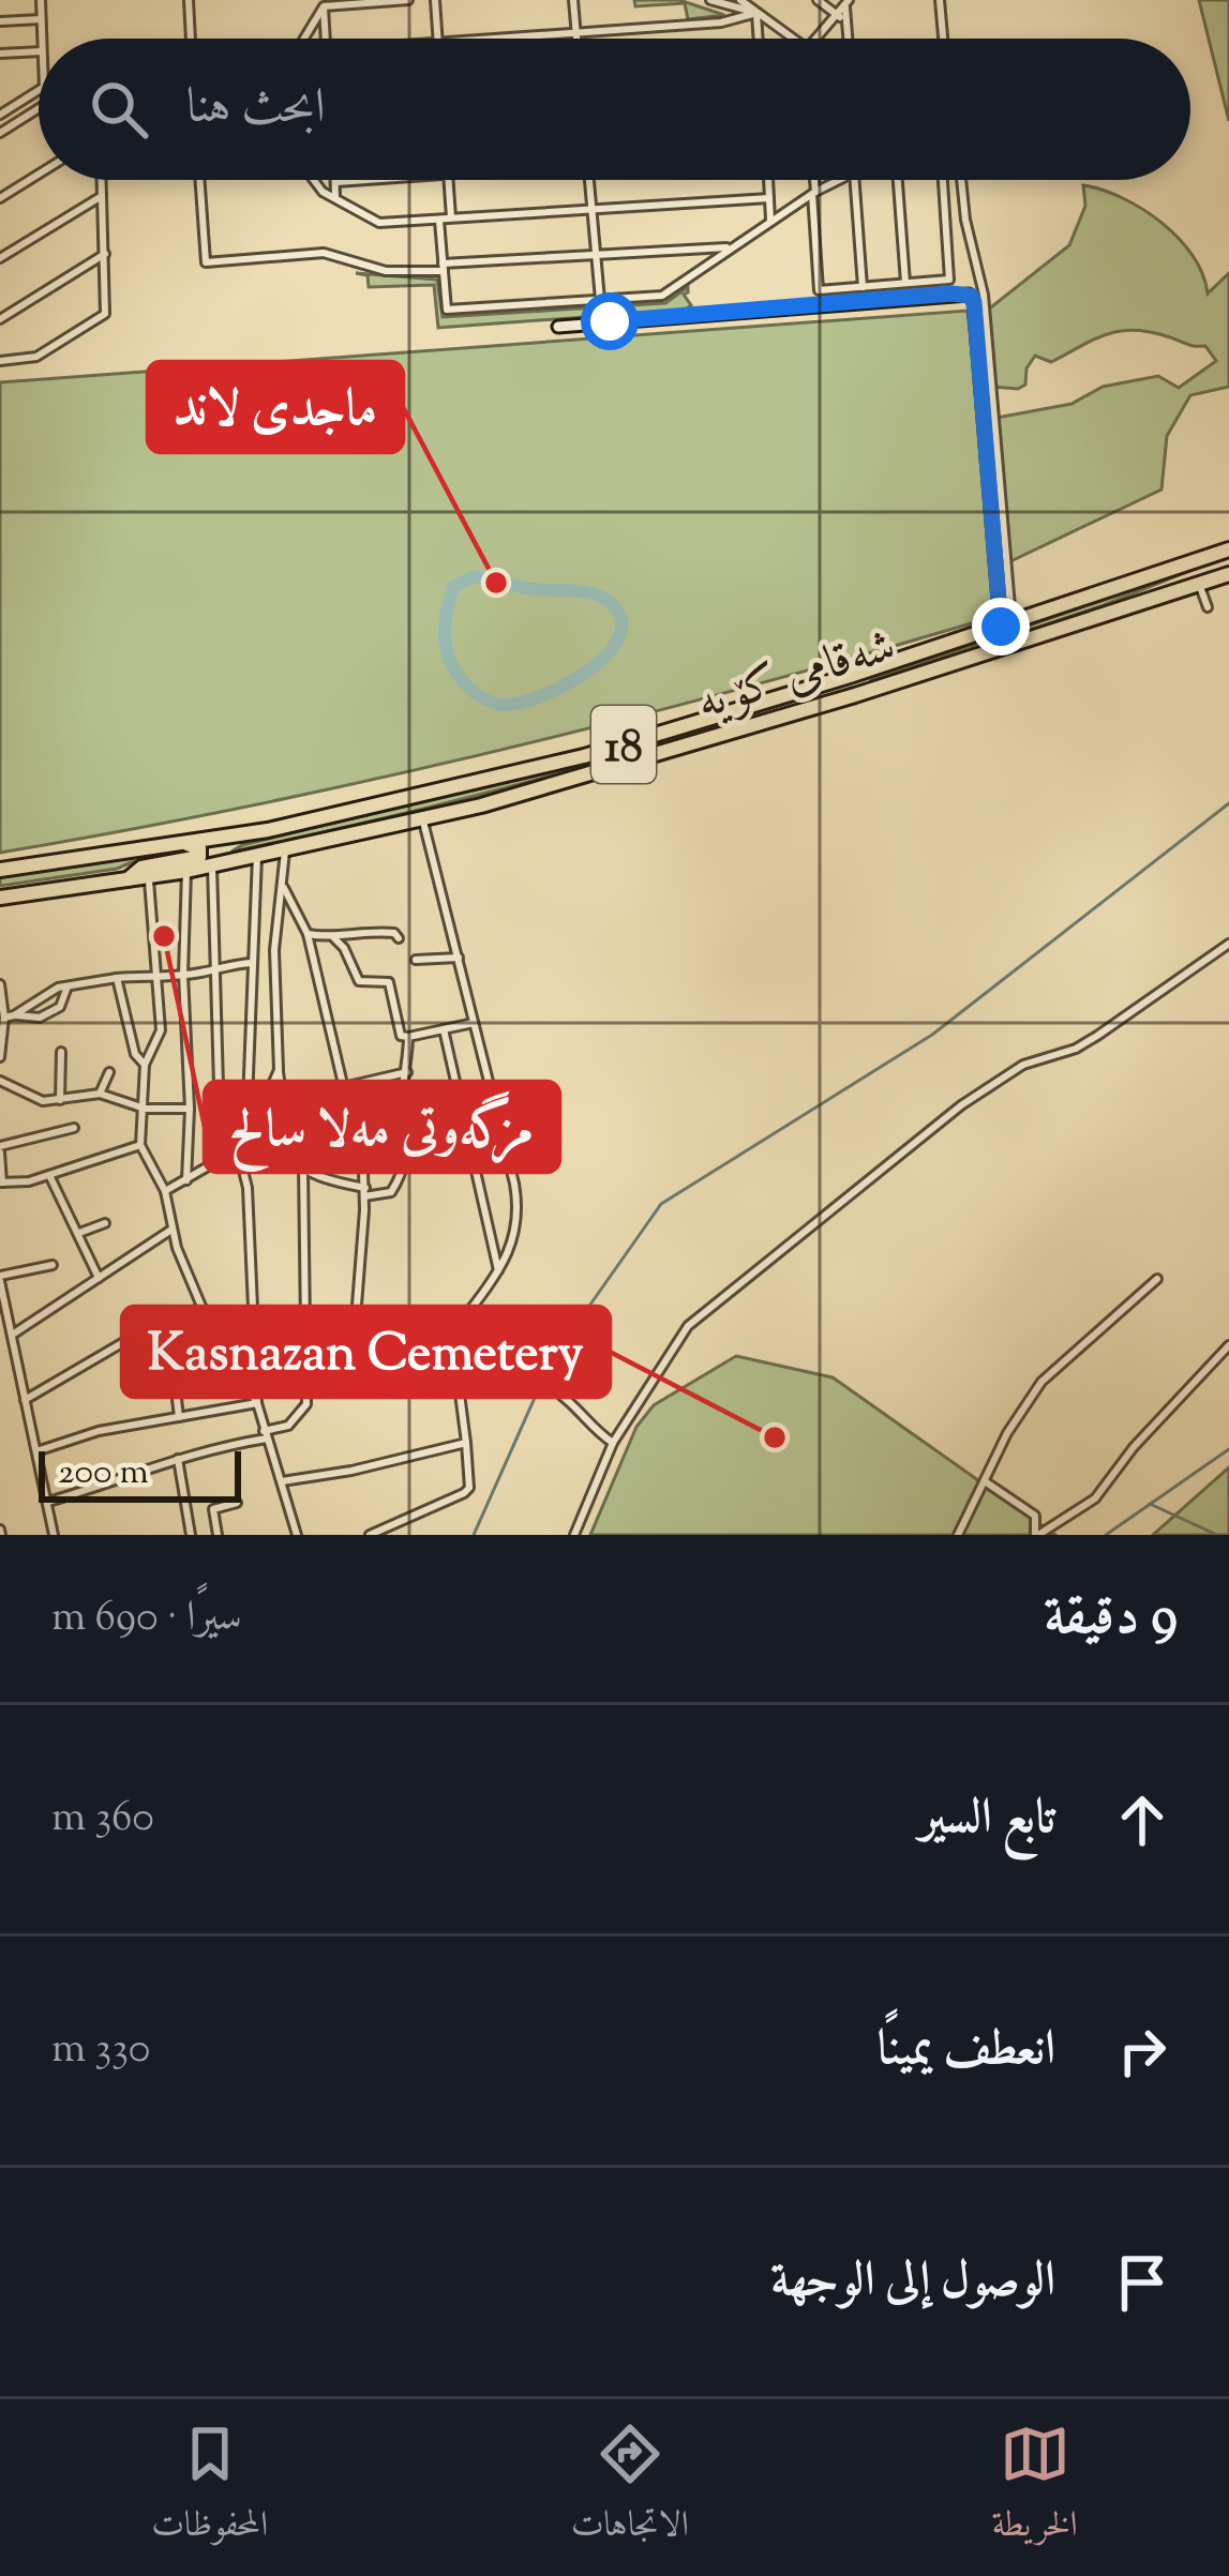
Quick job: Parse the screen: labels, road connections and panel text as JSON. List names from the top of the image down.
{
  "streets": {
    "highway": ["شەقامی کۆیە", "18"]
  },
  "places": ["ماجدی لاند", "مزگەوتی مەلا سالح", "Kasnazan Cemetery"],
  "scale_bar": "200 m",
  "page": {
    "search": "ابحث هنا",
    "scale": "200 m",
    "heading": ["9 دقيقة", "سيرًا · 690 m"],
    "list": [
      ["تابع السير", "360 m"],
      ["انعطف يمينًا", "330 m"],
      "الوصول إلى الوجهة"
    ],
    "nav": ["الخريطة", "الاتجاهات", "المحفوظات"]
  }
}
